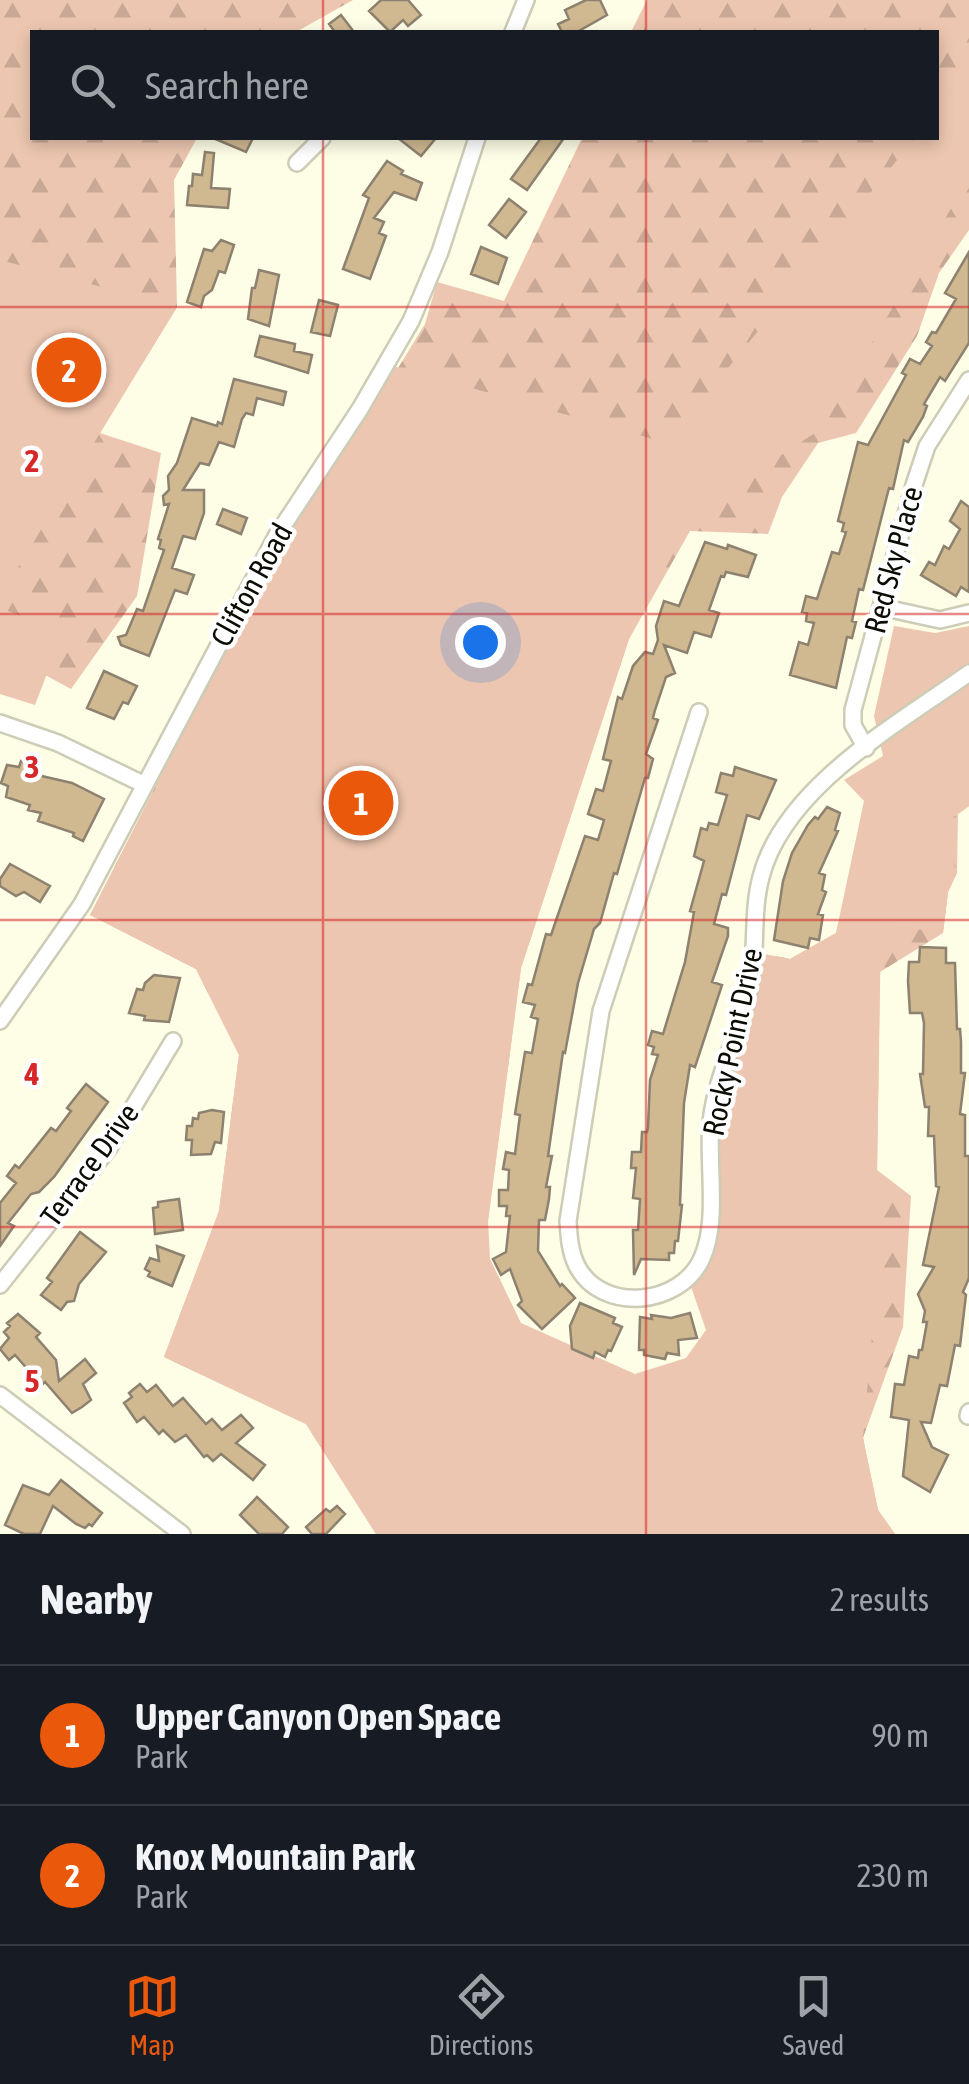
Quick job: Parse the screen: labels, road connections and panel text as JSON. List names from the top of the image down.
{
  "streets": {
    "street": [
      "Red Sky Place",
      "Clifton Road",
      "Rocky Point Drive",
      "Terrace Drive"
    ]
  },
  "crossings": [
    ["Red Sky Place", "Rocky Point Drive"]
  ],
  "page": {
    "search": "Search here",
    "pins": ["2", "1"],
    "heading": ["Nearby", "2 results"],
    "list": [
      {
        "mark": "1",
        "name": "Upper Canyon Open Space",
        "note": "Park",
        "value": "90 m"
      },
      {
        "mark": "2",
        "name": "Knox Mountain Park",
        "note": "Park",
        "value": "230 m"
      }
    ],
    "nav": ["Map", "Directions", "Saved"]
  },
  "grid": {
    "rows": [
      "2",
      "3",
      "4",
      "5"
    ]
  }
}
